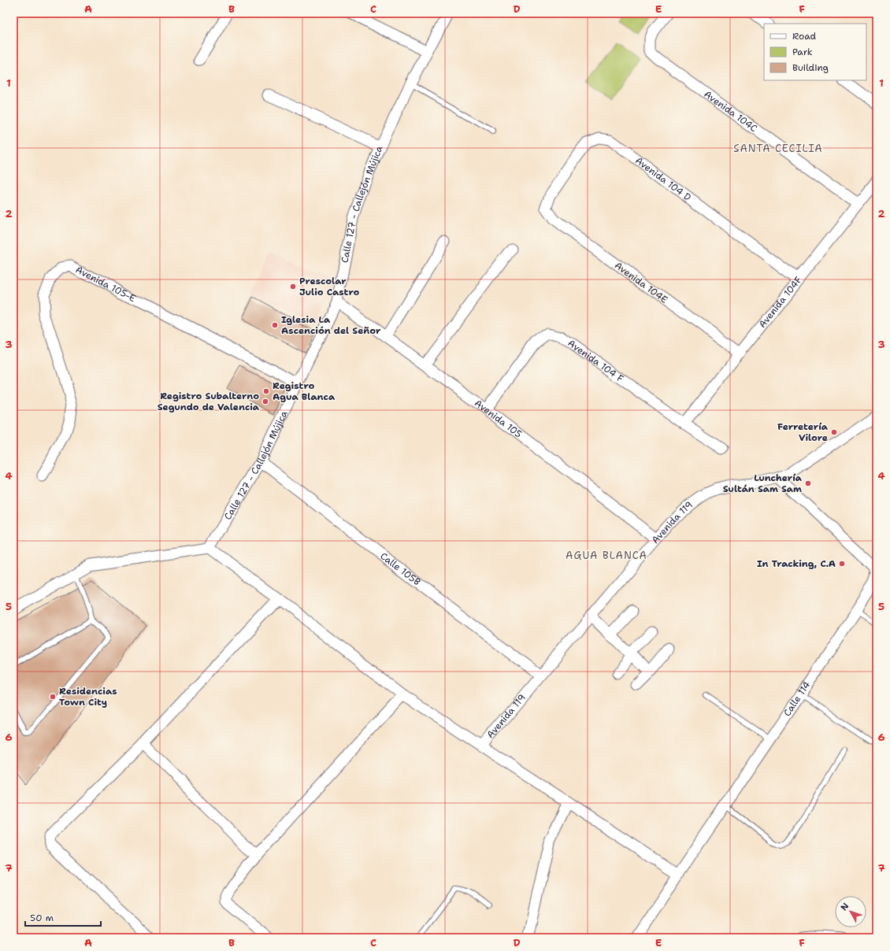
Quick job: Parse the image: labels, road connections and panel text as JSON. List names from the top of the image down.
{
  "streets": {
    "street": [
      "Avenida 104C",
      "Avenida 104 D",
      "Calle 127 - Callejón Mújica",
      "Avenida 104E",
      "Avenida 105-E",
      "Avenida 104F",
      "Avenida 104 F",
      "Avenida 105",
      "Avenida 119",
      "Calle 105B",
      "Calle 114"
    ]
  },
  "crossings": [
    ["Avenida 104C", "Avenida 104F"],
    ["Avenida 104 D", "Avenida 104E"],
    ["Avenida 104 D", "Avenida 104F"],
    ["Calle 127 - Callejón Mújica", "Avenida 105-E"],
    ["Calle 127 - Callejón Mújica", "Avenida 105"],
    ["Calle 127 - Callejón Mújica", "Calle 105B"],
    ["Avenida 104E", "Avenida 104F"],
    ["Avenida 104F", "Avenida 104 F"],
    ["Avenida 104 F", "Avenida 105"],
    ["Avenida 105", "Avenida 119"],
    ["Avenida 119", "Calle 105B"],
    ["Avenida 119", "Calle 114"]
  ],
  "districts": ["SANTA CECILIA", "AGUA BLANCA"],
  "places": [
    "Prescolar Julio Castro",
    "Iglesia La Ascención del Señor",
    "Registro Agua Blanca",
    "Registro Subalterno Segundo de Valencia",
    "Ferretería Vilore",
    "Lunchería Sultán Sam Sam",
    "In Tracking, C.A",
    "Residencias Town City"
  ],
  "legend": ["Road", "Park", "Building"],
  "scale_bar": "50 m",
  "north": "top left",
  "grid": {
    "columns": [
      "A",
      "B",
      "C",
      "D",
      "E",
      "F"
    ],
    "rows": [
      "1",
      "2",
      "3",
      "4",
      "5",
      "6",
      "7"
    ]
  }
}
